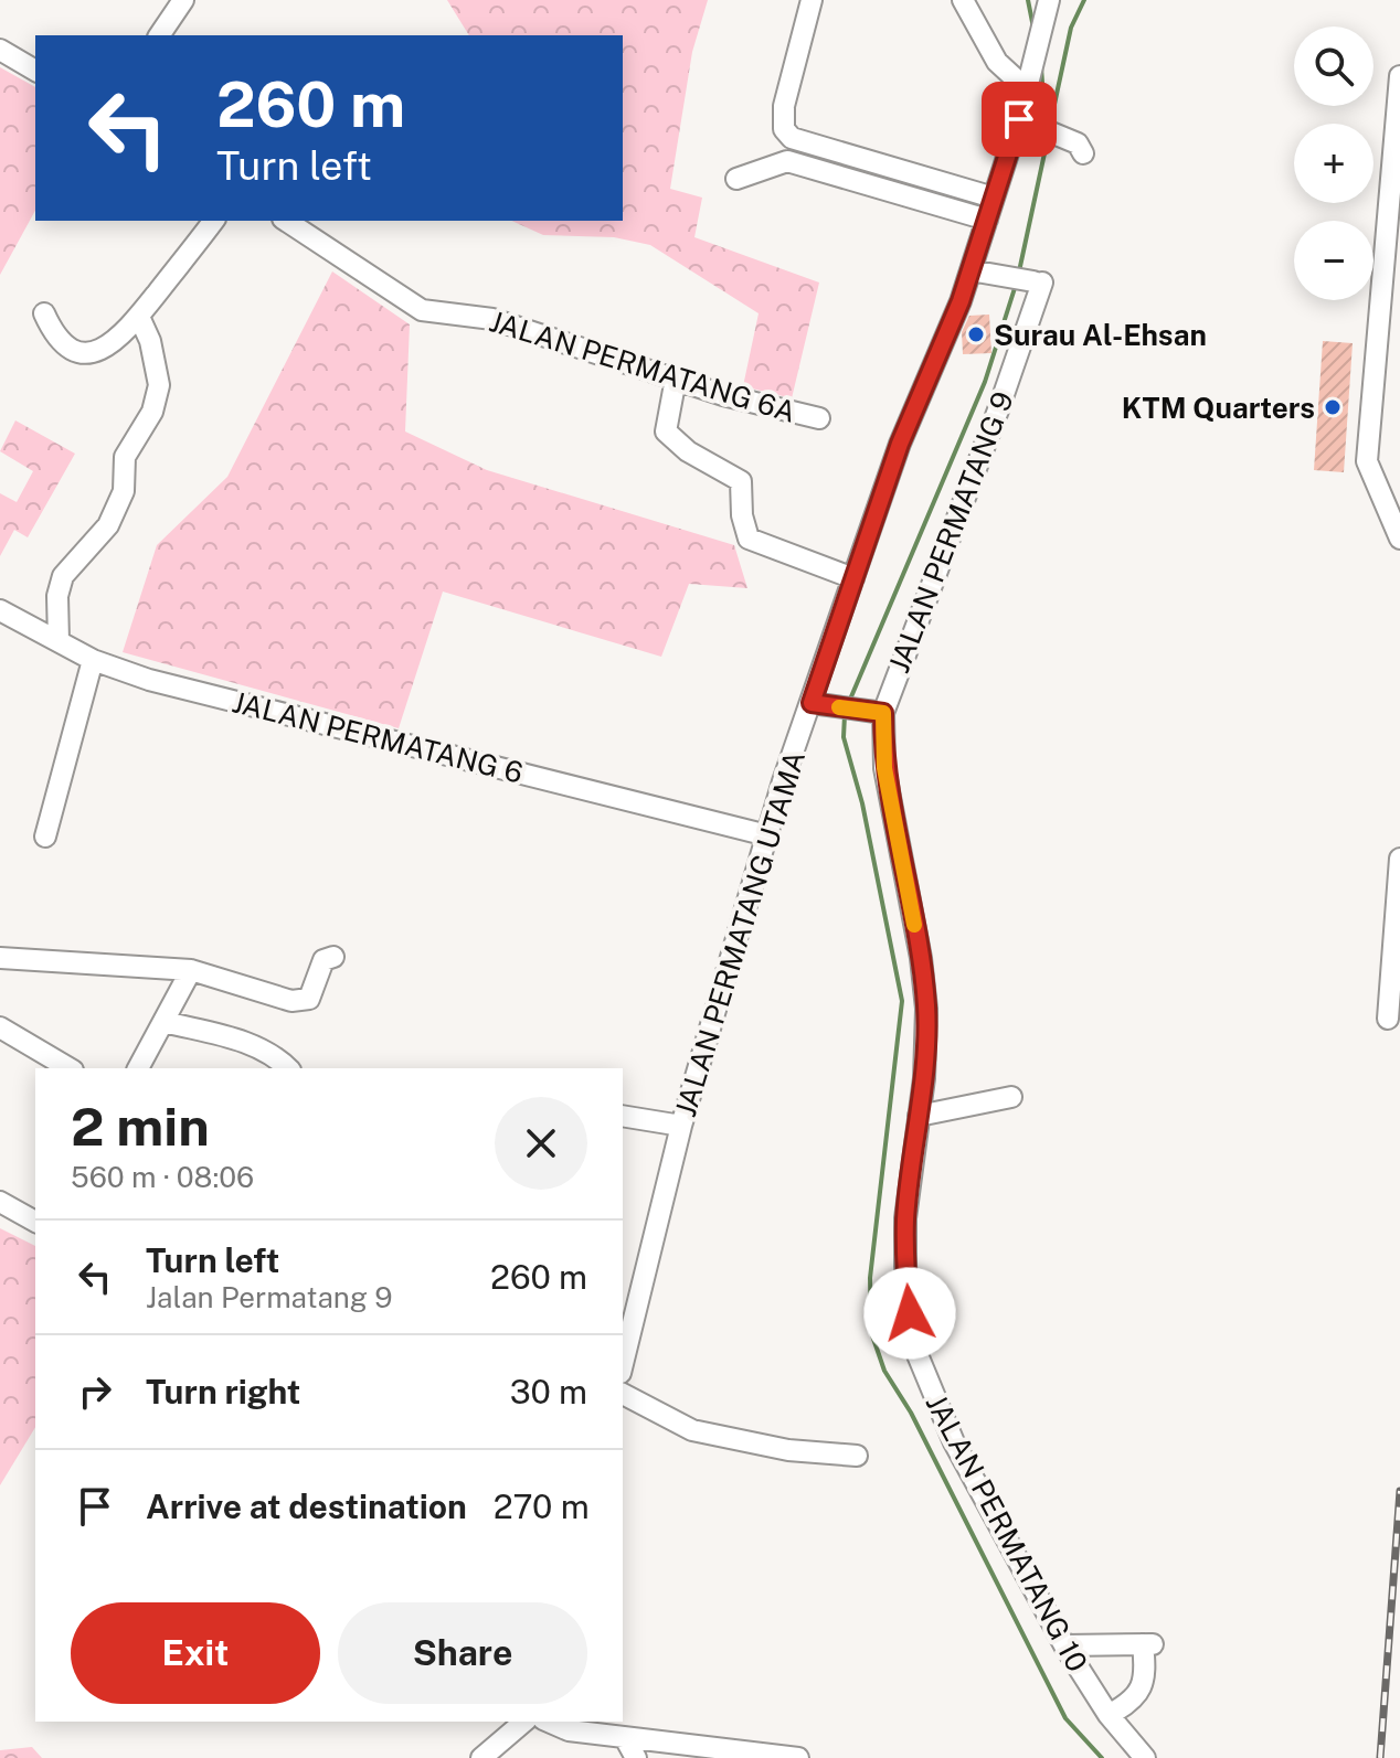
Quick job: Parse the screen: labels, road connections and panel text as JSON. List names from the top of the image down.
{
  "streets": {
    "street": [
      "JALAN PERMATANG 6A",
      "JALAN PERMATANG 9",
      "JALAN PERMATANG 6",
      "JALAN PERMATANG UTAMA",
      "JALAN PERMATANG 10"
    ]
  },
  "crossings": [
    ["JALAN PERMATANG 9", "JALAN PERMATANG UTAMA"],
    ["JALAN PERMATANG 9", "JALAN PERMATANG 10"],
    ["JALAN PERMATANG 6", "JALAN PERMATANG UTAMA"]
  ],
  "places": ["Surau Al-Ehsan", "KTM Quarters"],
  "page": {
    "map_buttons": ["+", "−"],
    "turn": ["260 m", "Turn left"],
    "heading": ["2 min", "560 m · 08:06"],
    "list": [
      {
        "name": "Turn left",
        "note": "Jalan Permatang 9",
        "value": "260 m"
      },
      {
        "name": "Turn right",
        "value": "30 m"
      },
      {
        "name": "Arrive at destination",
        "value": "270 m"
      }
    ],
    "buttons": ["Exit", "Share"]
  }
}
